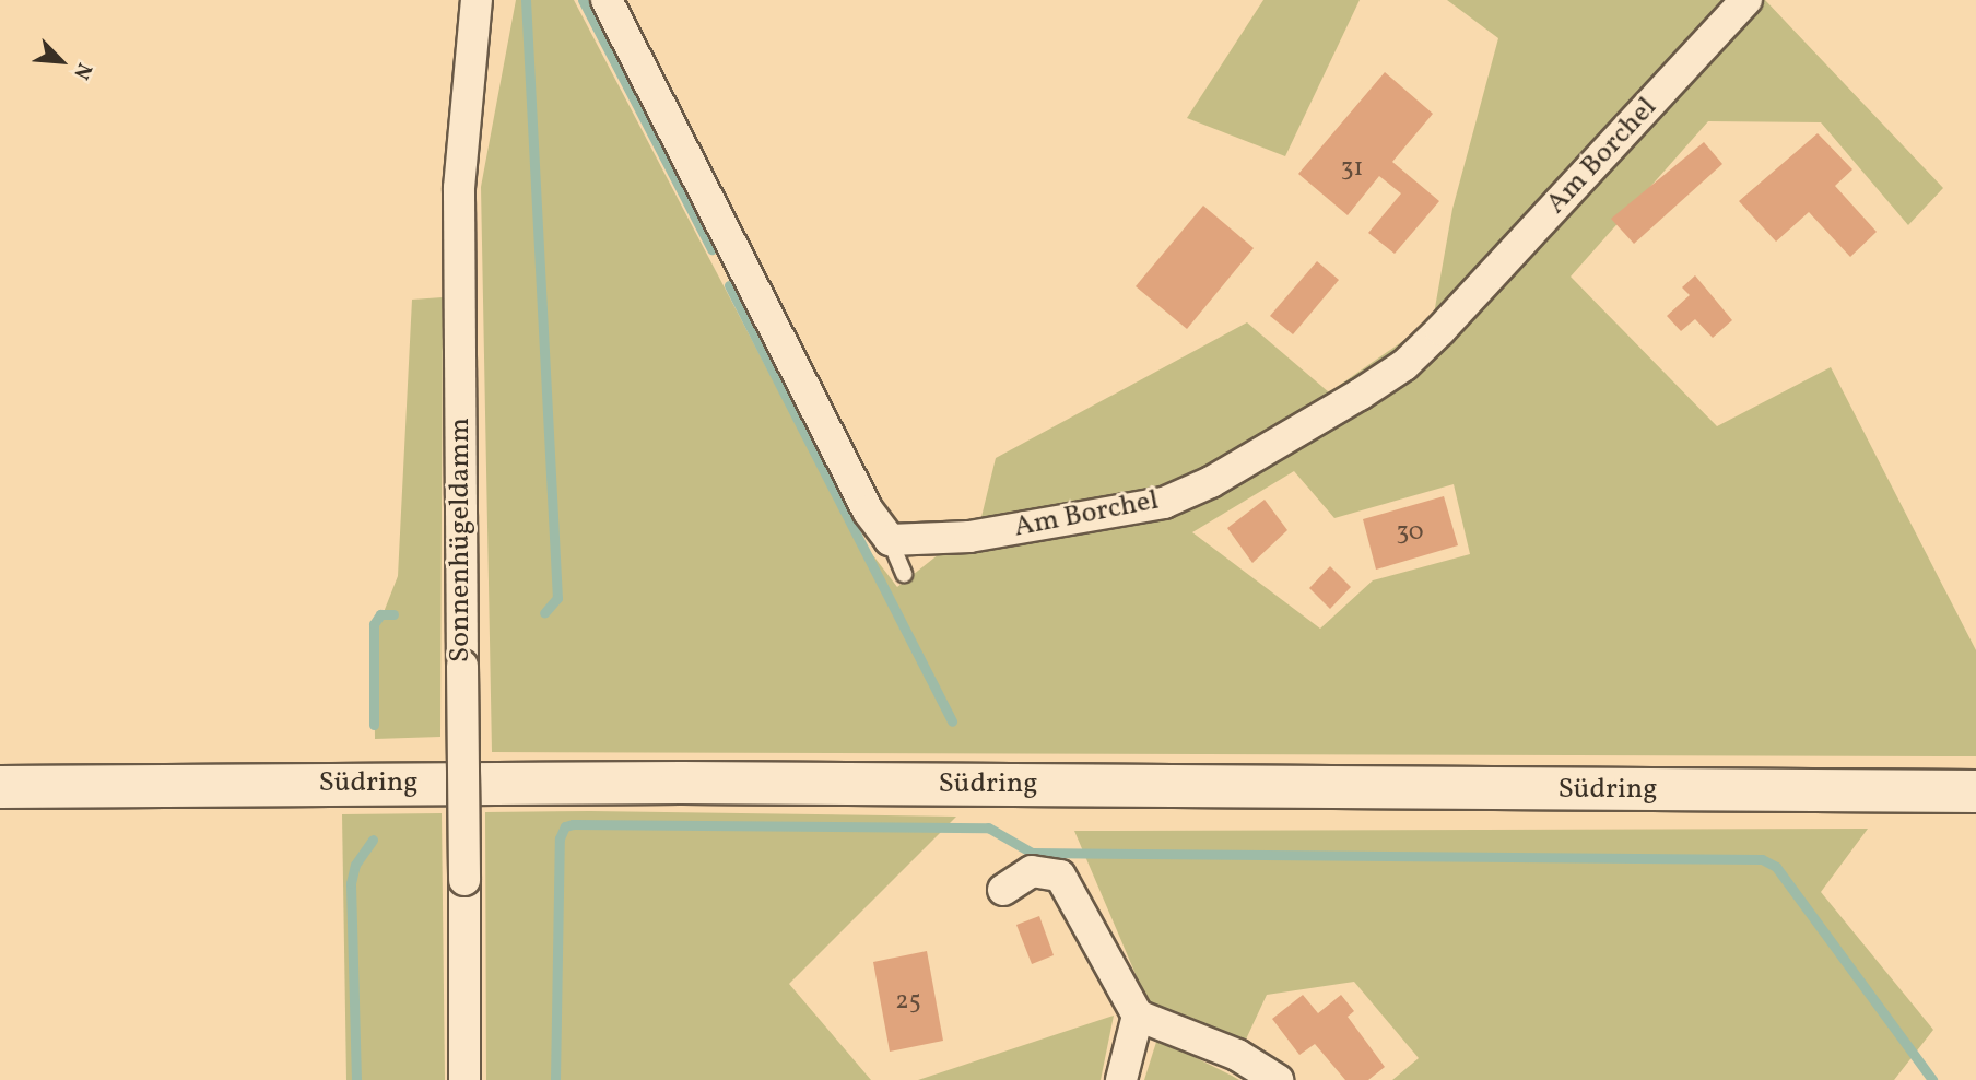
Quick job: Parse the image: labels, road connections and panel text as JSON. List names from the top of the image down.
{
  "streets": {
    "main road": ["Südring"],
    "street": ["Am Borchel", "Sonnenhügeldamm"]
  },
  "house_numbers": ["31", "30", "25"],
  "north": "bottom right"
}
